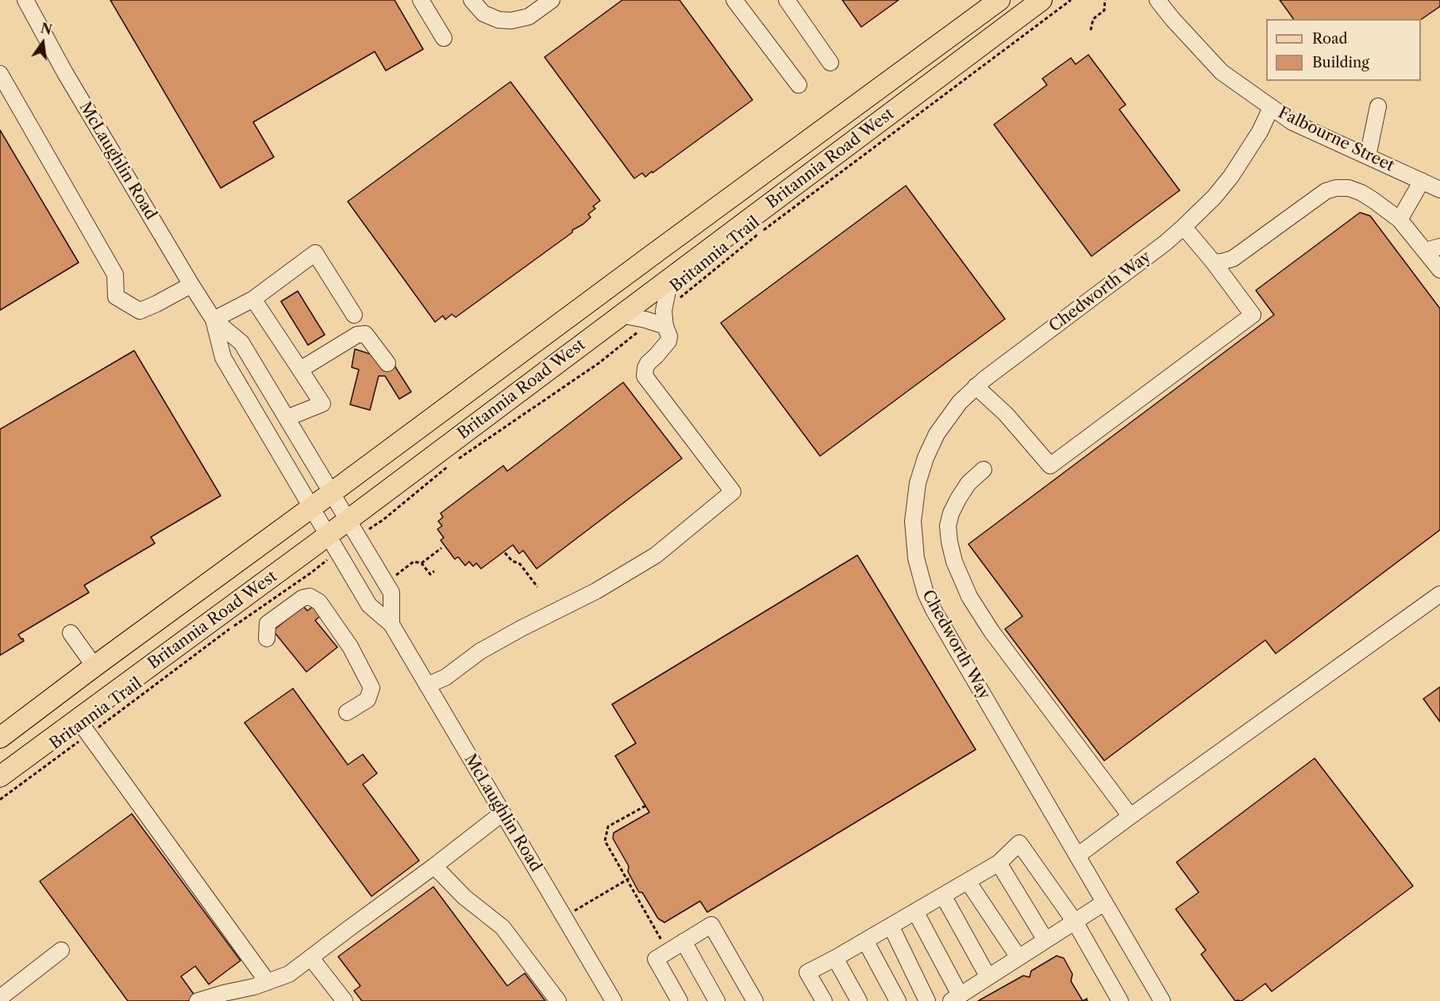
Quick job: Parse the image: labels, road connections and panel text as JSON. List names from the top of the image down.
{
  "streets": {
    "main road": ["Britannia Road West"],
    "street": ["Falbourne Street", "McLaughlin Road", "Chedworth Way"],
    "path": ["Britannia Trail"]
  },
  "crossings": [
    ["Falbourne Street", "Chedworth Way"],
    ["Britannia Road West", "McLaughlin Road"],
    ["Britannia Road West", "Britannia Trail"]
  ],
  "legend": ["Road", "Building"],
  "north": "top"
}
